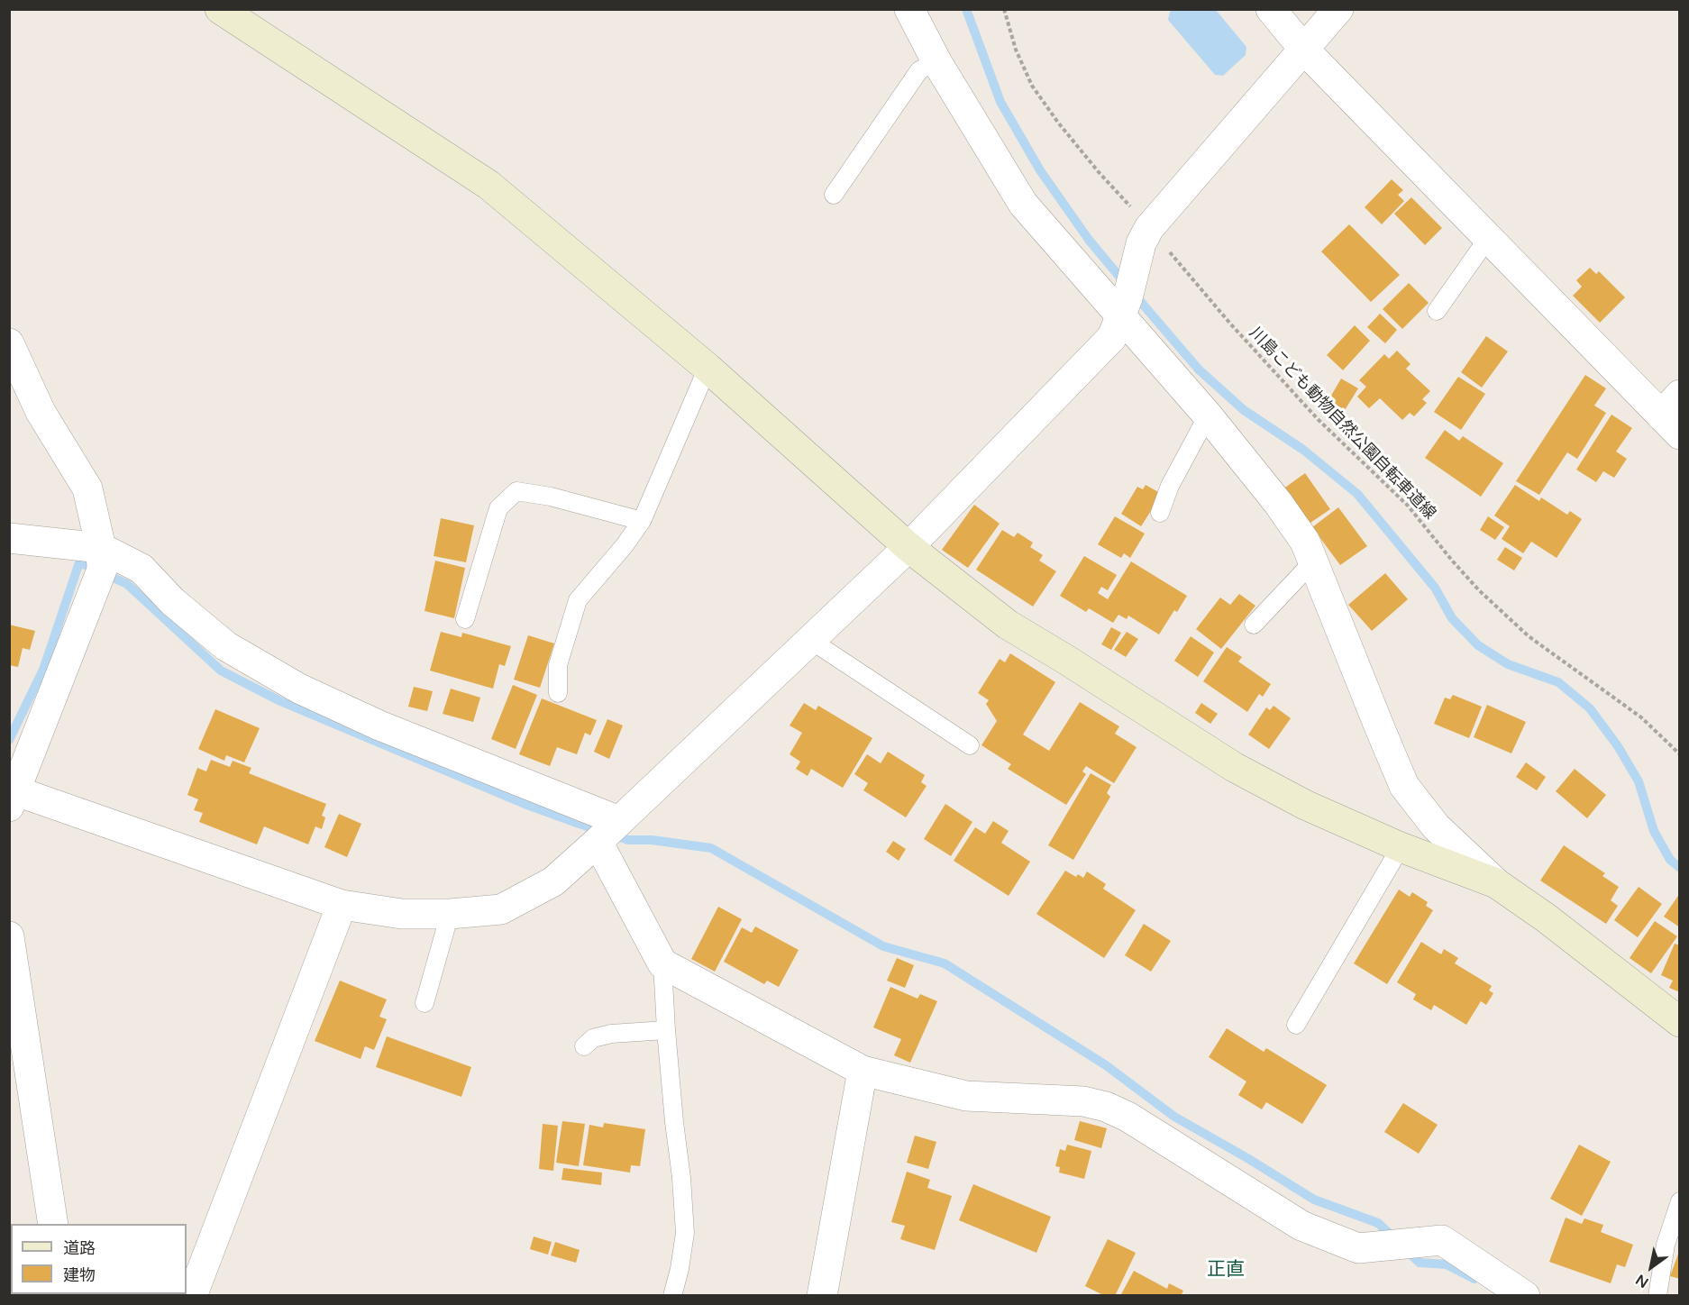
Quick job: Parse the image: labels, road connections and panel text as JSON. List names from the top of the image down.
{
  "streets": {
    "path": ["川島こども動物自然公園自転車道線"]
  },
  "districts": ["正直"],
  "legend": ["道路", "建物"],
  "north": "bottom left"
}
